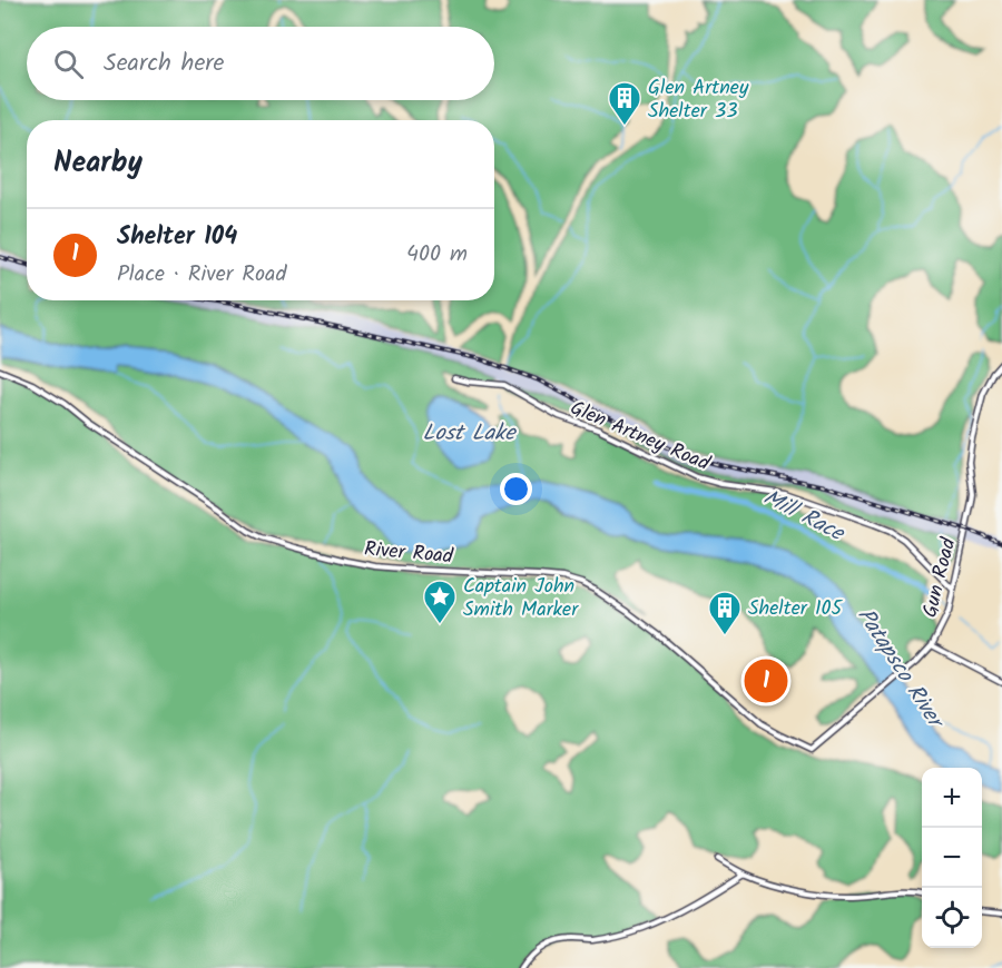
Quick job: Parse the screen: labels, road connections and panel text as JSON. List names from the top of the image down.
{
  "streets": {
    "street": ["Glen Artney Road", "River Road", "Gun Road"]
  },
  "crossings": [
    ["Glen Artney Road", "Gun Road"],
    ["River Road", "Gun Road"]
  ],
  "water": ["Lost Lake", "Mill Race", "Patapsco River"],
  "places": {
    "building": ["Glen Artney Shelter 33", "Shelter 105"],
    "place": ["Captain John Smith Marker"]
  },
  "page": {
    "search": "Search here",
    "heading": "Nearby",
    "list": [
      {
        "mark": "1",
        "name": "Shelter 104",
        "note": "Place · River Road",
        "value": "400 m"
      }
    ],
    "pins": "1",
    "map_buttons": ["+", "−"]
  }
}
